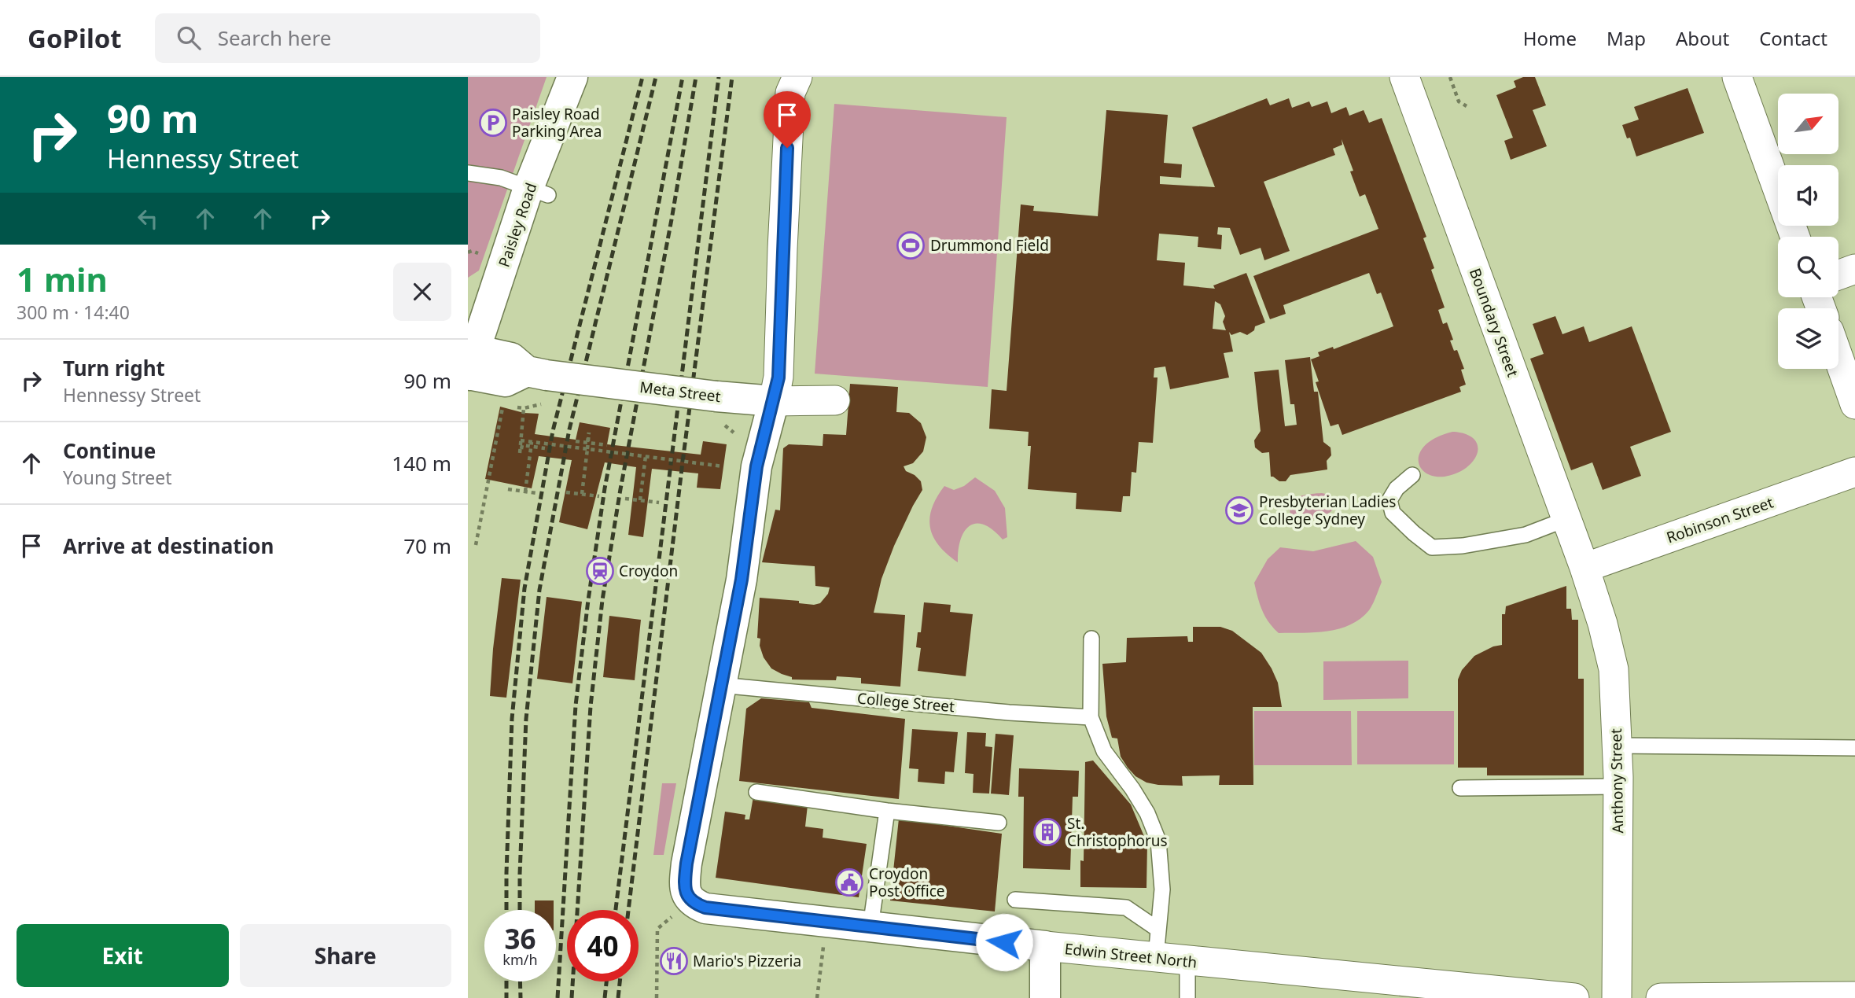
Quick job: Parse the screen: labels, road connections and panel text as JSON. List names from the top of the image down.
{
  "streets": {
    "street": [
      "Paisley Road",
      "Boundary Street",
      "Meta Street",
      "Robinson Street",
      "Anthony Street",
      "Edwin Street North"
    ],
    "lane": ["College Street"]
  },
  "crossings": [
    ["Paisley Road", "Meta Street"],
    ["Boundary Street", "Robinson Street"],
    ["Boundary Street", "Anthony Street"],
    ["Robinson Street", "Anthony Street"]
  ],
  "places": {
    "parking": ["Paisley Road Parking Area"],
    "sports": ["Drummond Field"],
    "school or university": ["Presbyterian Ladies College Sydney"],
    "station": ["Croydon"],
    "building": ["St. Christophorus"],
    "public building": ["Croydon Post Office"],
    "restaurant": ["Mario's Pizzeria"]
  },
  "north": "top right",
  "page": {
    "header": "GoPilot",
    "search": "Search here",
    "nav": [
      "Home",
      "Map",
      "About",
      "Contact"
    ],
    "turn": ["90 m", "Hennessy Street"],
    "heading": ["1 min", "300 m · 14:40"],
    "list": [
      {
        "name": "Turn right",
        "note": "Hennessy Street",
        "value": "90 m"
      },
      {
        "name": "Continue",
        "note": "Young Street",
        "value": "140 m"
      },
      {
        "name": "Arrive at destination",
        "value": "70 m"
      }
    ],
    "speed": "36 km/h",
    "limit": "40",
    "buttons": ["Exit", "Share"]
  }
}
